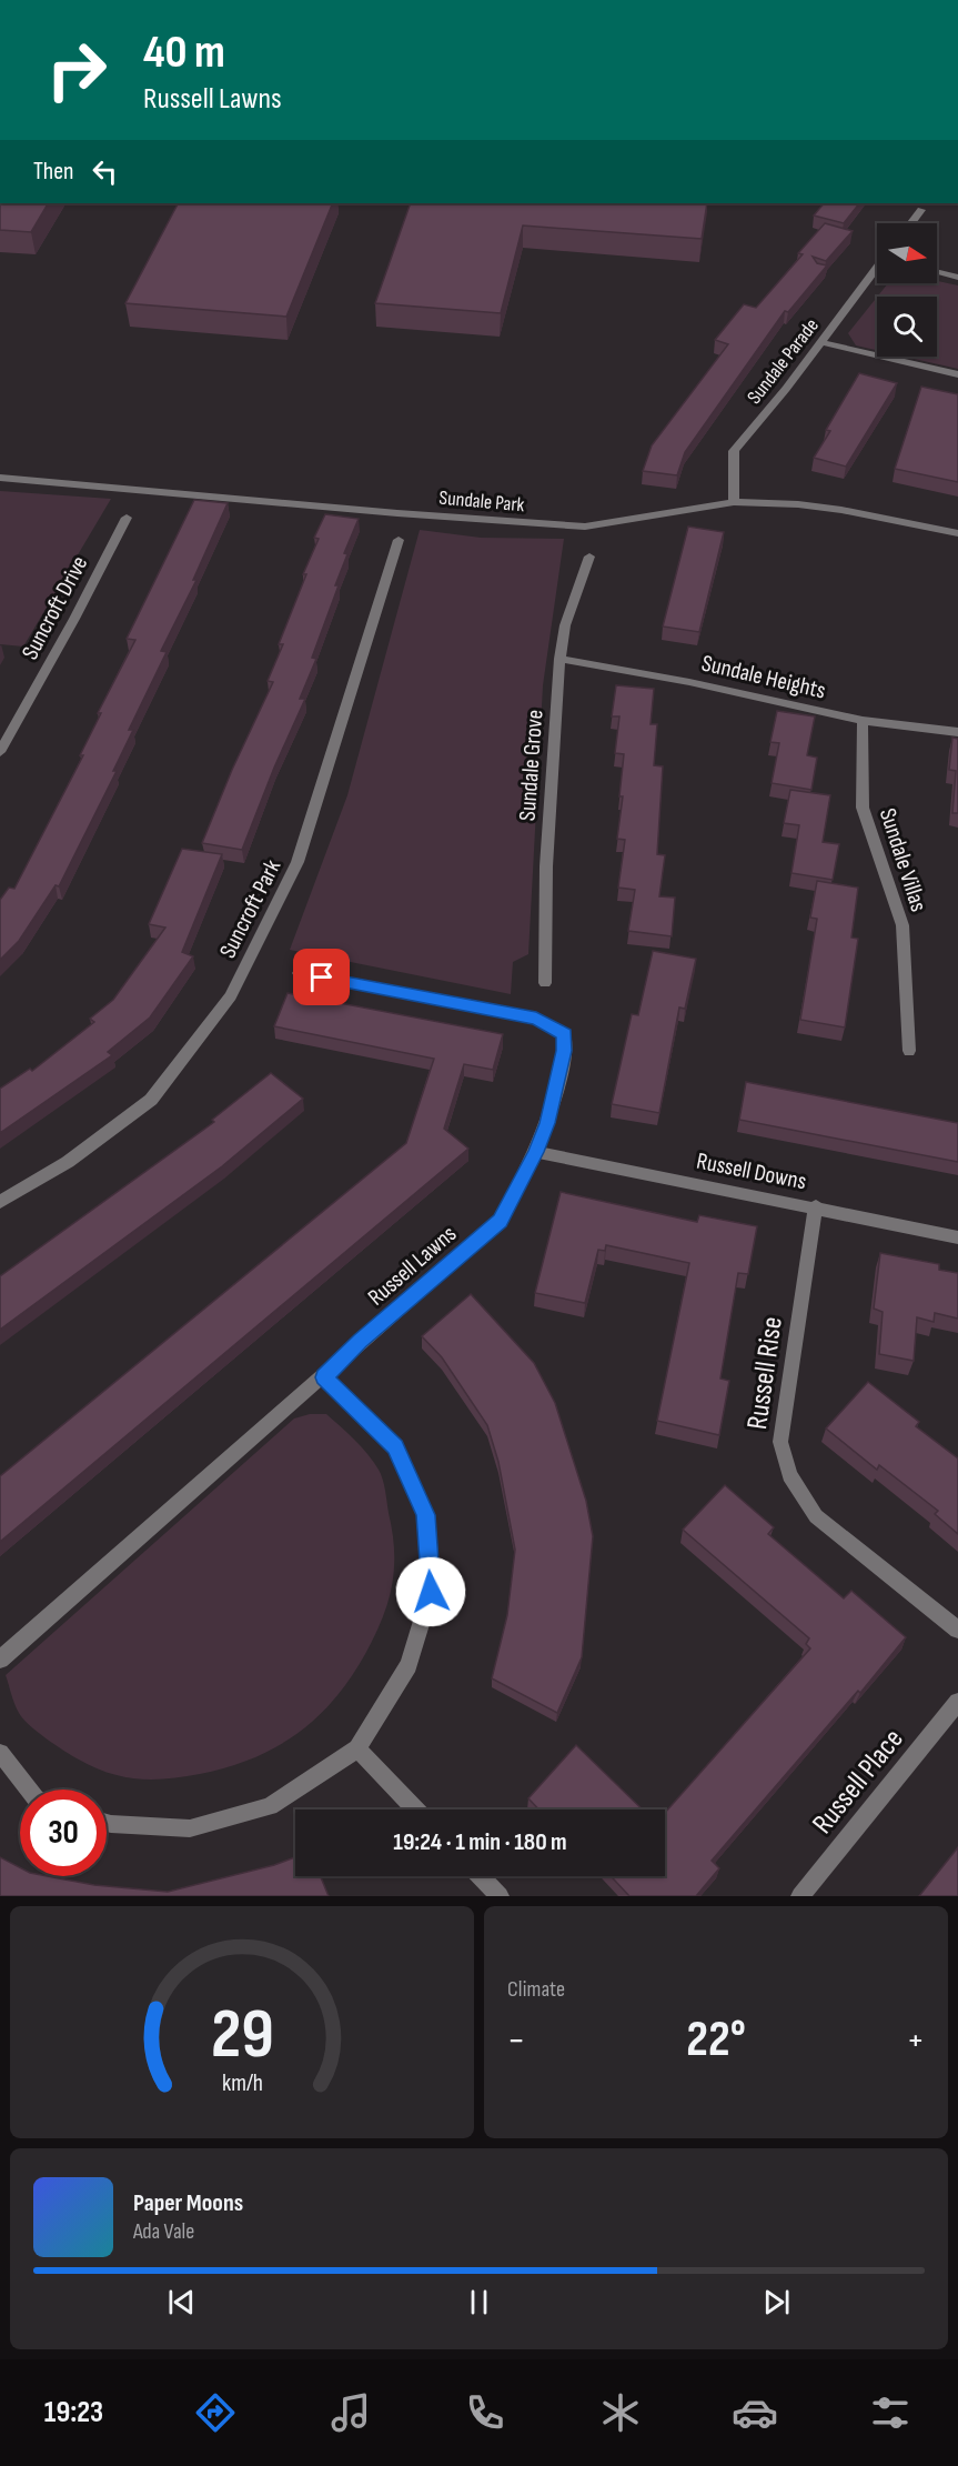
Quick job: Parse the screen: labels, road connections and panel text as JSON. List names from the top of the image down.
{
  "streets": {
    "street": [
      "Sundale Parade",
      "Sundale Park",
      "Suncroft Drive",
      "Sundale Heights",
      "Sundale Grove",
      "Sundale Villas",
      "Suncroft Park",
      "Russell Downs",
      "Russell Lawns",
      "Russell Rise",
      "Russell Place"
    ]
  },
  "crossings": [
    ["Sundale Parade", "Sundale Park"],
    ["Sundale Heights", "Sundale Grove"],
    ["Sundale Heights", "Sundale Villas"],
    ["Russell Downs", "Russell Lawns"],
    ["Russell Downs", "Russell Rise"]
  ],
  "north": "right",
  "page": {
    "turn": ["40 m", "Russell Lawns"],
    "then": "Then",
    "limit": "30",
    "trip": "19:24 · 1 min · 180 m",
    "tile": "Climate",
    "heat": ["−", "22°", "+"],
    "song": ["Paper Moons", "Ada Vale"],
    "tabs": "19:23",
    "gauge": ["29", "km/h"]
  }
}
